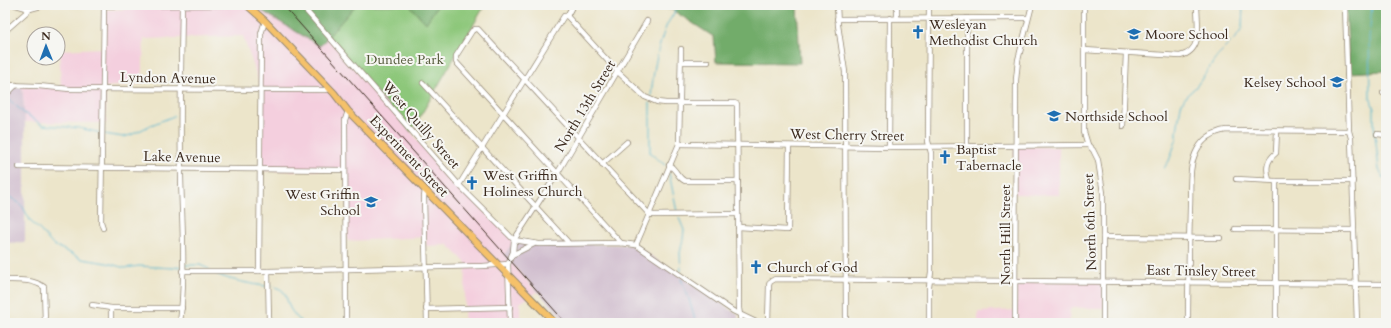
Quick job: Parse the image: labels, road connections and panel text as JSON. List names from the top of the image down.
{
  "streets": {
    "main road": ["Experiment Street"],
    "street": [
      "Lyndon Avenue",
      "North 13th Street",
      "West Quilly Street",
      "West Cherry Street",
      "Lake Avenue",
      "North 6th Street",
      "North Hill Street",
      "East Tinsley Street"
    ]
  },
  "crossings": [
    ["Lyndon Avenue", "Experiment Street"],
    ["North 13th Street", "West Quilly Street"],
    ["North 13th Street", "Experiment Street"],
    ["West Cherry Street", "North 6th Street"],
    ["West Cherry Street", "North Hill Street"],
    ["North 6th Street", "East Tinsley Street"],
    ["North Hill Street", "East Tinsley Street"]
  ],
  "parks": ["Dundee Park"],
  "places": {
    "church": [
      "Wesleyan Methodist Church",
      "Baptist Tabernacle",
      "West Griffin Holiness Church",
      "Church of God"
    ],
    "school or university": [
      "Moore School",
      "Kelsey School",
      "Northside School",
      "West Griffin School"
    ]
  },
  "north": "top"
}
